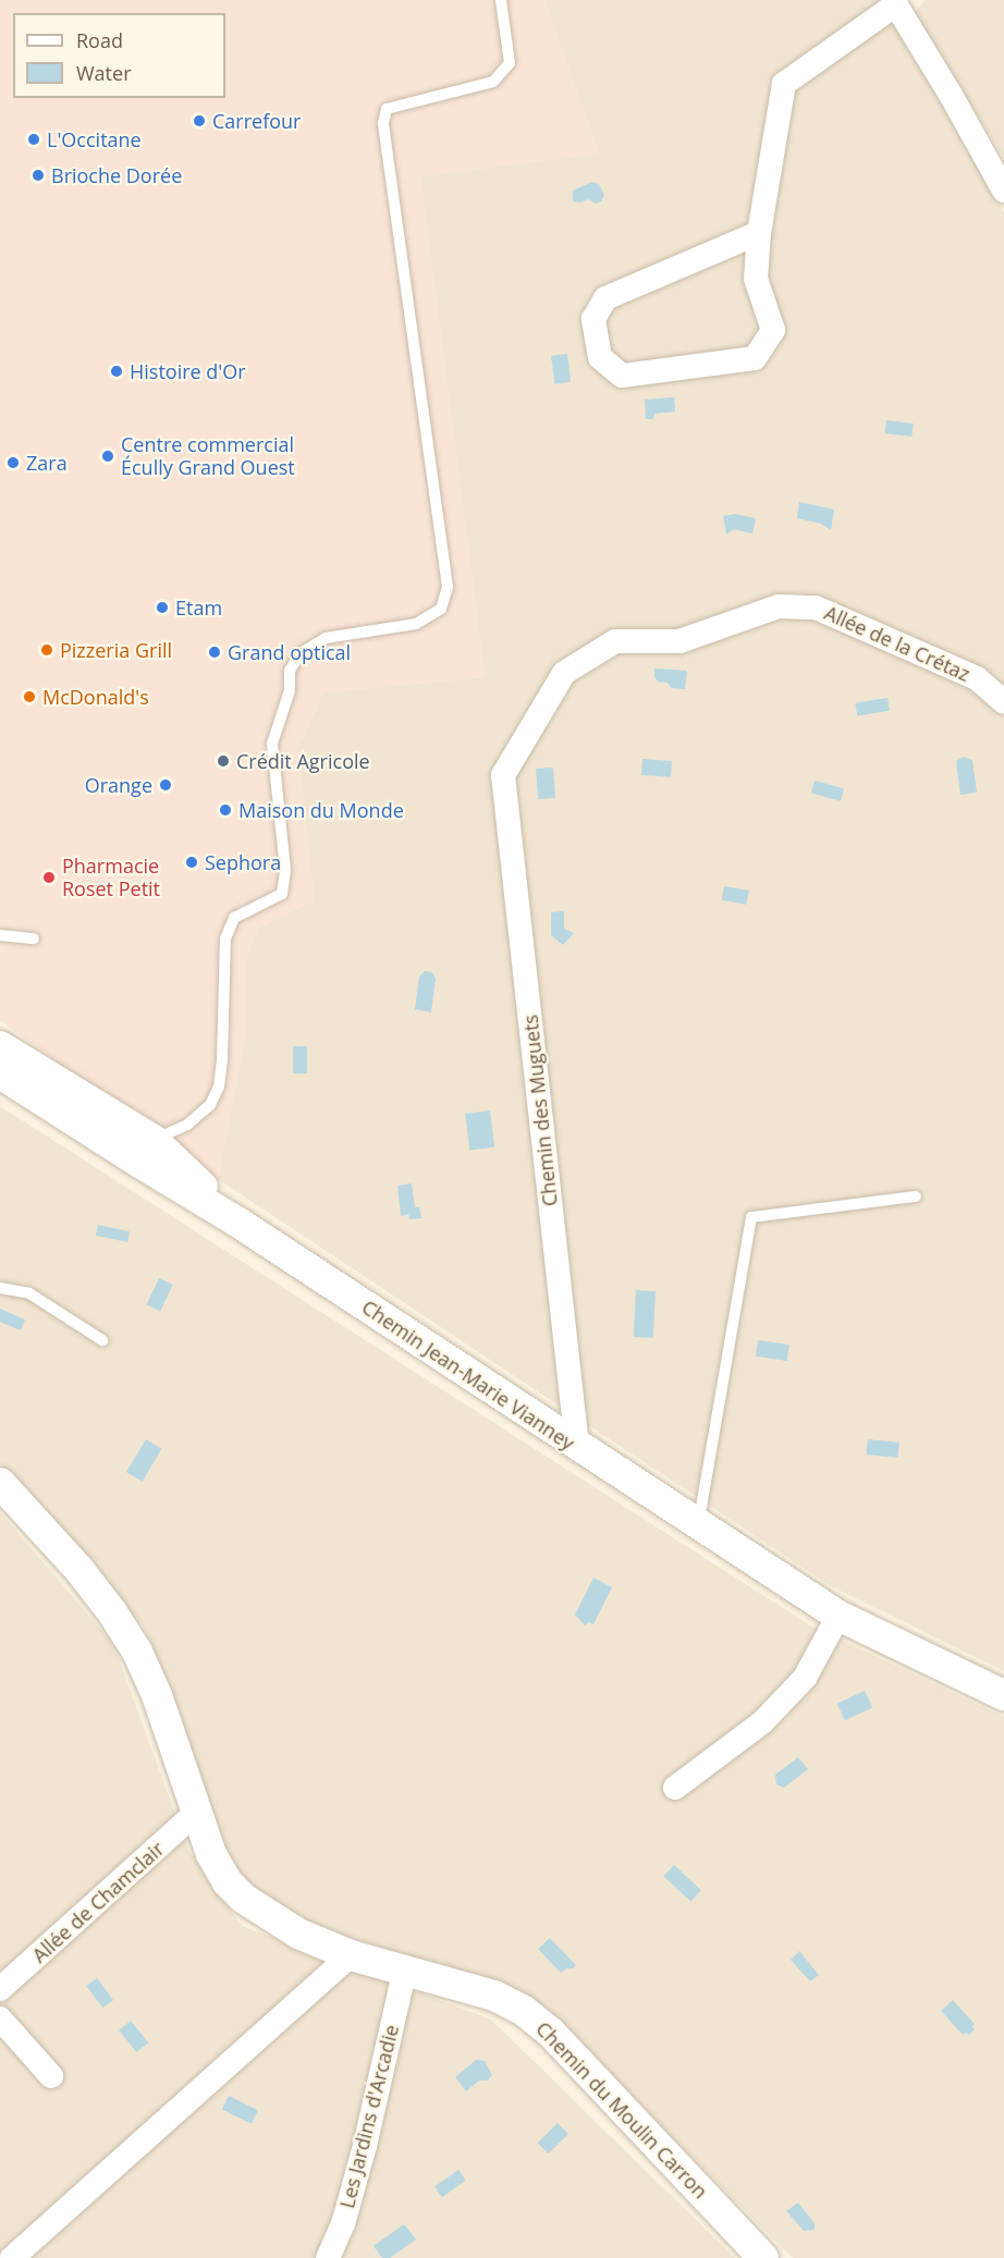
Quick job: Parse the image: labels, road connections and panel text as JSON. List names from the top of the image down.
{
  "streets": {
    "street": [
      "Allée de la Crétaz",
      "Chemin des Muguets",
      "Chemin Jean-Marie Vianney",
      "Allée de Chamclair",
      "Chemin du Moulin Carron",
      "Les Jardins d'Arcadie"
    ]
  },
  "crossings": [
    ["Allée de la Crétaz", "Chemin des Muguets"],
    ["Chemin des Muguets", "Chemin Jean-Marie Vianney"],
    ["Allée de Chamclair", "Chemin du Moulin Carron"],
    ["Chemin du Moulin Carron", "Les Jardins d'Arcadie"]
  ],
  "places": [
    "Carrefour",
    "L'Occitane",
    "Brioche Dorée",
    "Histoire d'Or",
    "Centre commercial Écully Grand Ouest",
    "Zara",
    "Etam",
    "Pizzeria Grill",
    "Grand optical",
    "McDonald's",
    "Crédit Agricole",
    "Orange",
    "Maison du Monde",
    "Sephora",
    "Pharmacie Roset Petit"
  ],
  "legend": ["Road", "Water"]
}
